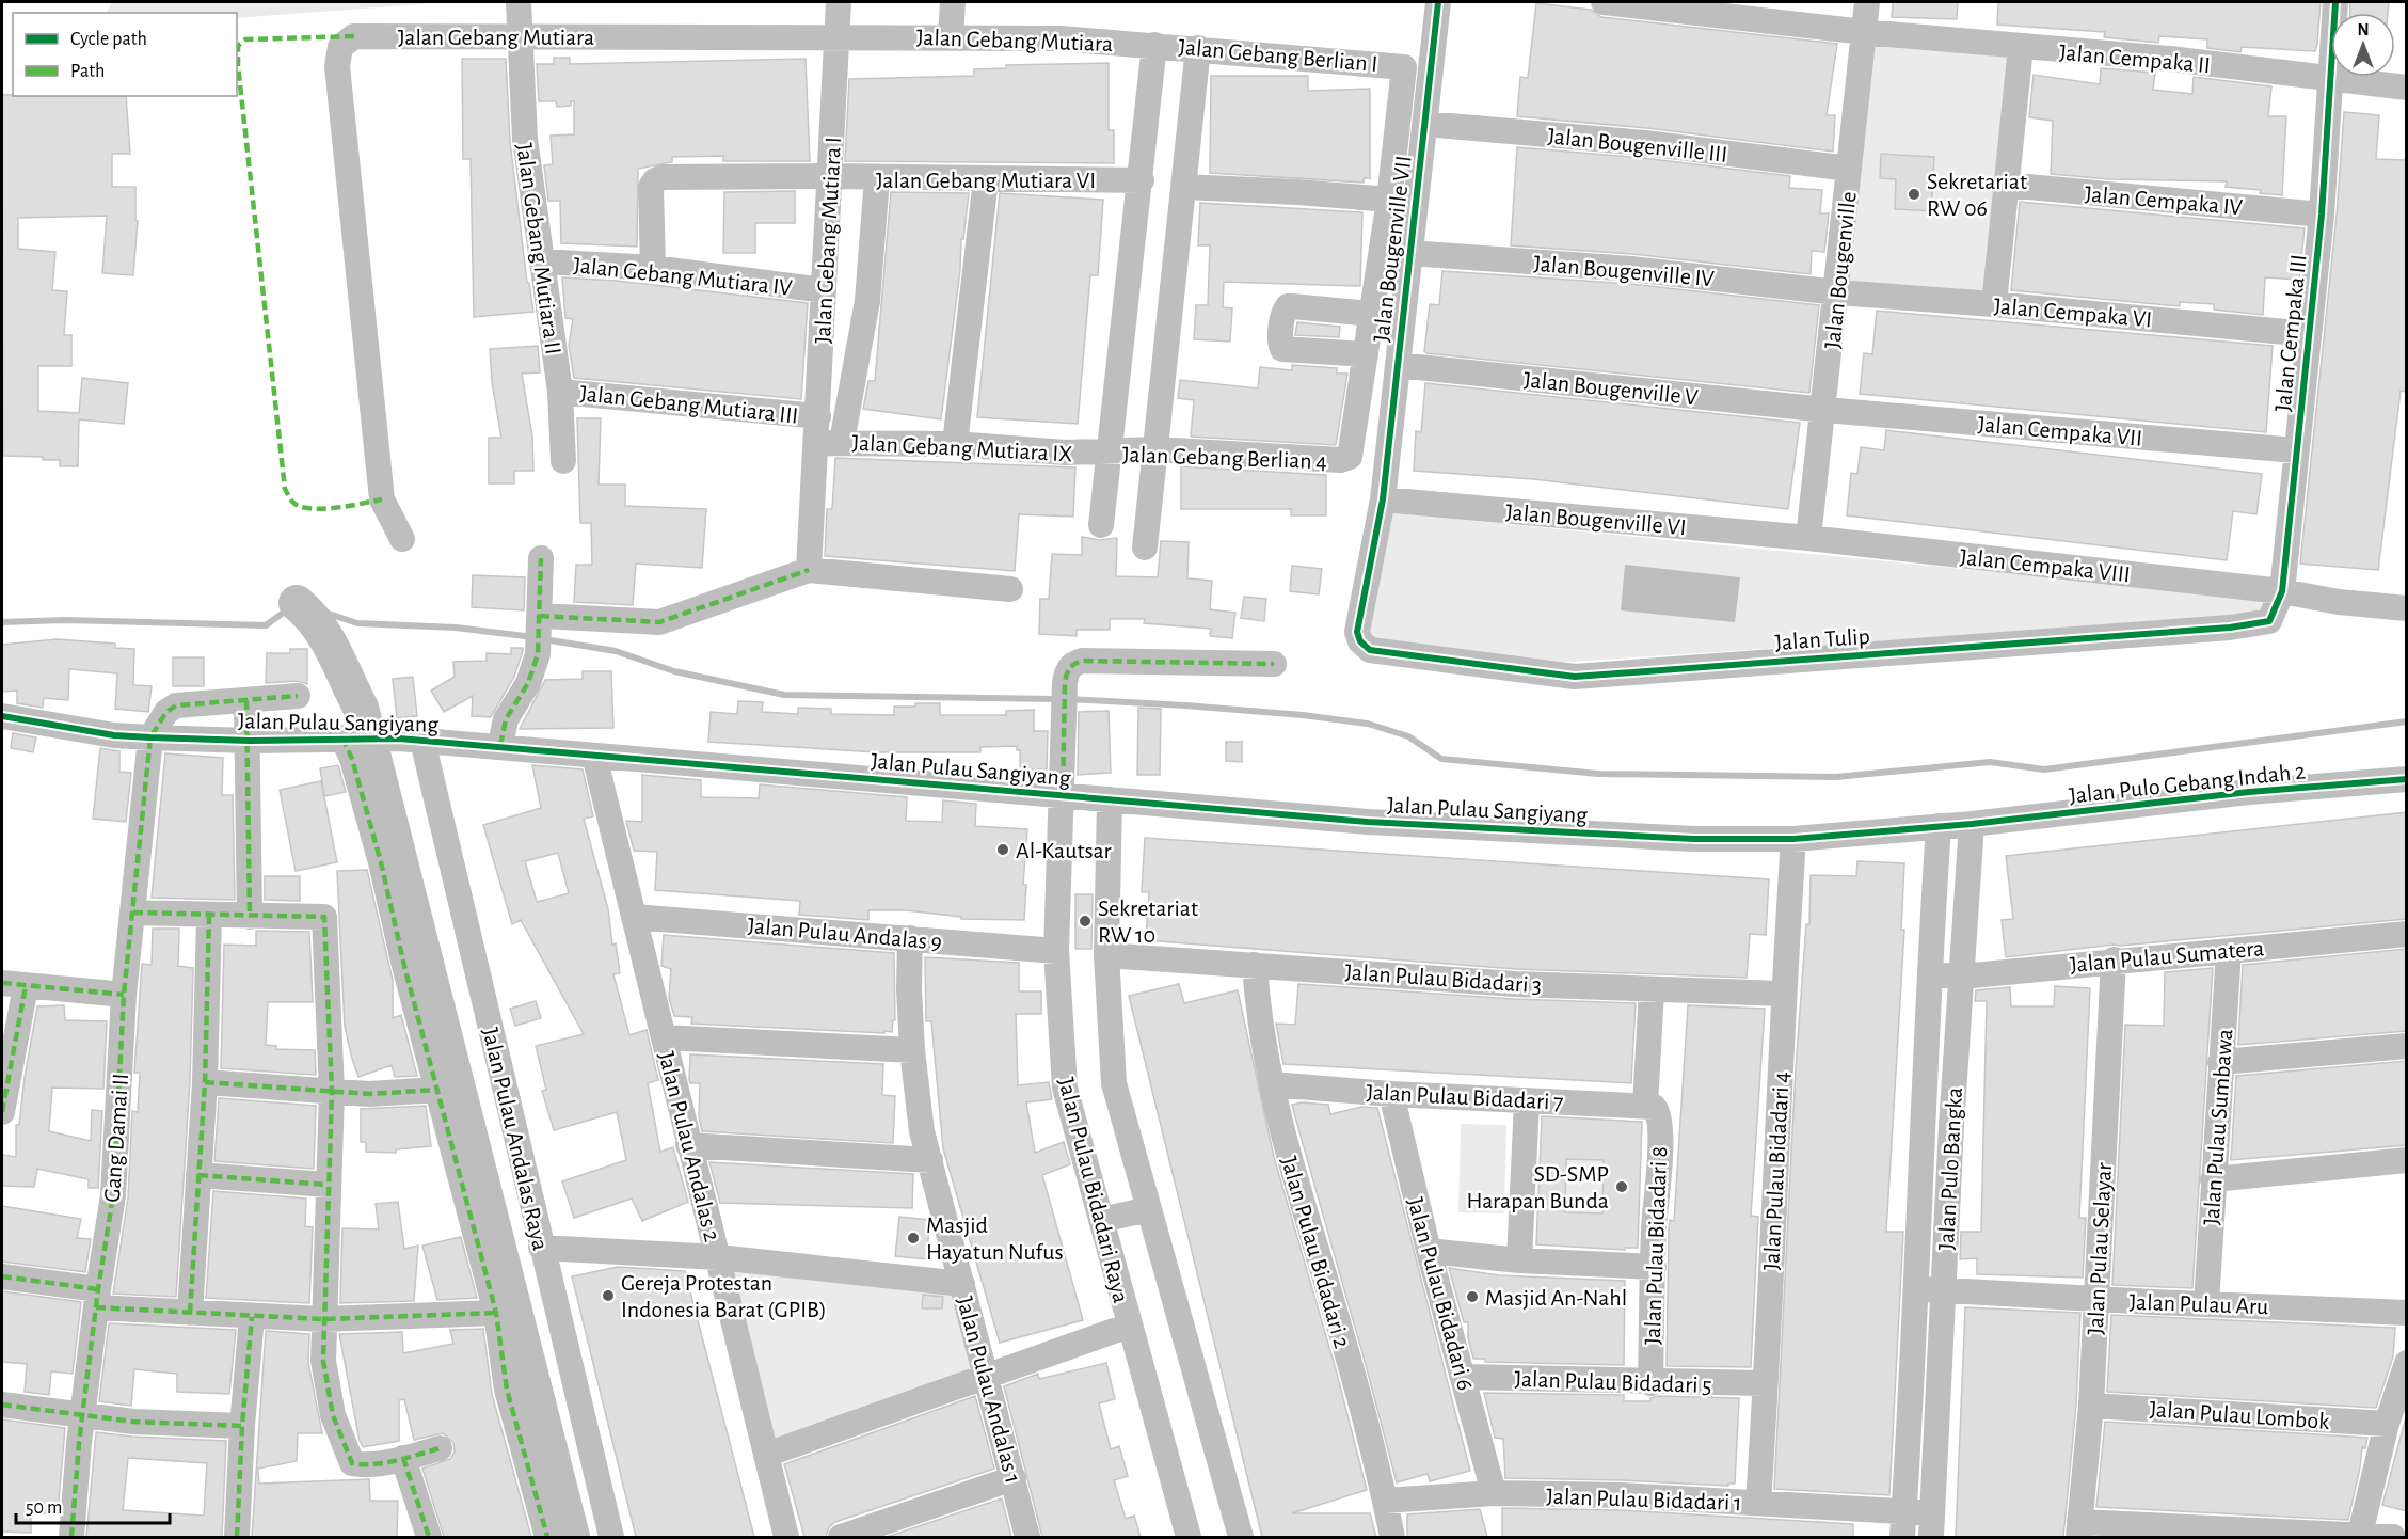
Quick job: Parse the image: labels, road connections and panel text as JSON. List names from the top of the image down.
{
  "streets": {
    "street": [
      "Jalan Gebang Mutiara",
      "Jalan Gebang Berlian I",
      "Jalan Cempaka II",
      "Jalan Bougenville III",
      "Jalan Gebang Mutiara VI",
      "Jalan Cempaka IV",
      "Jalan Gebang Mutiara I",
      "Jalan Gebang Mutiara II",
      "Jalan Bougenville VII",
      "Jalan Bougenville IV",
      "Jalan Bougenville",
      "Jalan Gebang Mutiara IV",
      "Jalan Cempaka VI",
      "Jalan Cempaka III",
      "Jalan Bougenville V",
      "Jalan Gebang Mutiara III",
      "Jalan Cempaka VII",
      "Jalan Gebang Mutiara IX",
      "Jalan Gebang Berlian 4",
      "Jalan Bougenville VI",
      "Jalan Cempaka VIII",
      "Jalan Tulip",
      "Jalan Pulau Sangiyang",
      "Jalan Pulo Gebang Indah 2",
      "Jalan Pulau Andalas 9",
      "Jalan Pulau Sumatera",
      "Jalan Pulau Bidadari 3",
      "Jalan Pulau Bidadari 7",
      "Jalan Pulau Sumbawa",
      "Gang Damai II",
      "Jalan Pulau Andalas Raya",
      "Jalan Pulau Andalas 2",
      "Jalan Pulo Bangka",
      "Jalan Pulau Bidadari 4",
      "Jalan Pulau Bidadari Raya",
      "Jalan Pulau Bidadari 8",
      "Jalan Pulau Selayar",
      "Jalan Pulau Bidadari 2",
      "Jalan Pulau Bidadari 6",
      "Jalan Pulau Aru",
      "Jalan Pulau Bidadari 5",
      "Jalan Pulau Andalas 1",
      "Jalan Pulau Lombok",
      "Jalan Pulau Bidadari 1"
    ]
  },
  "crossings": [
    ["Jalan Gebang Mutiara", "Jalan Gebang Berlian I"],
    ["Jalan Gebang Mutiara", "Jalan Gebang Mutiara I"],
    ["Jalan Gebang Mutiara", "Jalan Gebang Mutiara II"],
    ["Jalan Gebang Berlian I", "Jalan Gebang Berlian 4"],
    ["Jalan Cempaka II", "Jalan Bougenville"],
    ["Jalan Cempaka II", "Jalan Cempaka III"],
    ["Jalan Bougenville III", "Jalan Bougenville VII"],
    ["Jalan Bougenville III", "Jalan Bougenville"],
    ["Jalan Gebang Mutiara VI", "Jalan Gebang Mutiara I"],
    ["Jalan Gebang Mutiara VI", "Jalan Gebang Mutiara IV"],
    ["Jalan Cempaka IV", "Jalan Cempaka III"],
    ["Jalan Gebang Mutiara I", "Jalan Gebang Mutiara IV"],
    ["Jalan Gebang Mutiara I", "Jalan Gebang Mutiara III"],
    ["Jalan Gebang Mutiara I", "Jalan Gebang Mutiara IX"],
    ["Jalan Gebang Mutiara II", "Jalan Gebang Mutiara IV"],
    ["Jalan Gebang Mutiara II", "Jalan Gebang Mutiara III"],
    ["Jalan Bougenville VII", "Jalan Bougenville IV"],
    ["Jalan Bougenville VII", "Jalan Bougenville V"],
    ["Jalan Bougenville VII", "Jalan Bougenville VI"],
    ["Jalan Bougenville VII", "Jalan Tulip"],
    ["Jalan Bougenville IV", "Jalan Bougenville"],
    ["Jalan Bougenville IV", "Jalan Cempaka VI"],
    ["Jalan Bougenville", "Jalan Cempaka VI"],
    ["Jalan Bougenville", "Jalan Bougenville V"],
    ["Jalan Bougenville", "Jalan Cempaka VII"],
    ["Jalan Bougenville", "Jalan Bougenville VI"],
    ["Jalan Bougenville", "Jalan Cempaka VIII"],
    ["Jalan Cempaka VI", "Jalan Cempaka III"],
    ["Jalan Cempaka III", "Jalan Cempaka VII"],
    ["Jalan Cempaka III", "Jalan Cempaka VIII"],
    ["Jalan Cempaka III", "Jalan Tulip"],
    ["Jalan Bougenville V", "Jalan Cempaka VII"],
    ["Jalan Gebang Mutiara IX", "Jalan Gebang Berlian 4"],
    ["Jalan Bougenville VI", "Jalan Cempaka VIII"],
    ["Jalan Cempaka VIII", "Jalan Tulip"],
    ["Jalan Pulau Sangiyang", "Jalan Pulo Gebang Indah 2"],
    ["Jalan Pulau Sangiyang", "Gang Damai II"],
    ["Jalan Pulau Sangiyang", "Jalan Pulau Andalas Raya"],
    ["Jalan Pulau Sangiyang", "Jalan Pulau Andalas 2"],
    ["Jalan Pulau Sangiyang", "Jalan Pulo Bangka"],
    ["Jalan Pulau Sangiyang", "Jalan Pulau Bidadari 4"],
    ["Jalan Pulau Sangiyang", "Jalan Pulau Bidadari Raya"],
    ["Jalan Pulo Gebang Indah 2", "Jalan Pulo Bangka"],
    ["Jalan Pulau Andalas 9", "Jalan Pulau Andalas 2"],
    ["Jalan Pulau Andalas 9", "Jalan Pulau Bidadari Raya"],
    ["Jalan Pulau Andalas 9", "Jalan Pulau Andalas 1"],
    ["Jalan Pulau Sumatera", "Jalan Pulau Sumbawa"],
    ["Jalan Pulau Sumatera", "Jalan Pulo Bangka"],
    ["Jalan Pulau Sumatera", "Jalan Pulau Selayar"],
    ["Jalan Pulau Bidadari 3", "Jalan Pulau Bidadari 4"],
    ["Jalan Pulau Bidadari 3", "Jalan Pulau Bidadari Raya"],
    ["Jalan Pulau Bidadari 3", "Jalan Pulau Bidadari 8"],
    ["Jalan Pulau Bidadari 3", "Jalan Pulau Bidadari 2"],
    ["Jalan Pulau Bidadari 7", "Jalan Pulau Bidadari 8"],
    ["Jalan Pulau Bidadari 7", "Jalan Pulau Bidadari 2"],
    ["Jalan Pulau Bidadari 7", "Jalan Pulau Bidadari 6"],
    ["Jalan Pulau Sumbawa", "Jalan Pulau Aru"],
    ["Jalan Pulo Bangka", "Jalan Pulau Aru"],
    ["Jalan Pulo Bangka", "Jalan Pulau Bidadari 1"],
    ["Jalan Pulau Bidadari 4", "Jalan Pulau Bidadari 5"],
    ["Jalan Pulau Bidadari 4", "Jalan Pulau Bidadari 1"],
    ["Jalan Pulau Bidadari 8", "Jalan Pulau Bidadari 5"],
    ["Jalan Pulau Selayar", "Jalan Pulau Aru"],
    ["Jalan Pulau Selayar", "Jalan Pulau Lombok"],
    ["Jalan Pulau Bidadari 2", "Jalan Pulau Bidadari 1"],
    ["Jalan Pulau Bidadari 6", "Jalan Pulau Bidadari 5"],
    ["Jalan Pulau Bidadari 6", "Jalan Pulau Bidadari 1"]
  ],
  "places": [
    "Sekretariat RW 06",
    "Al-Kautsar",
    "Sekretariat RW 10",
    "SD-SMP Harapan Bunda",
    "Masjid Hayatun Nufus",
    "Gereja Protestan Indonesia Barat (GPIB)",
    "Masjid An-Nahl"
  ],
  "legend": ["Cycle path", "Path"],
  "scale_bar": "50 m",
  "north": "top"
}
